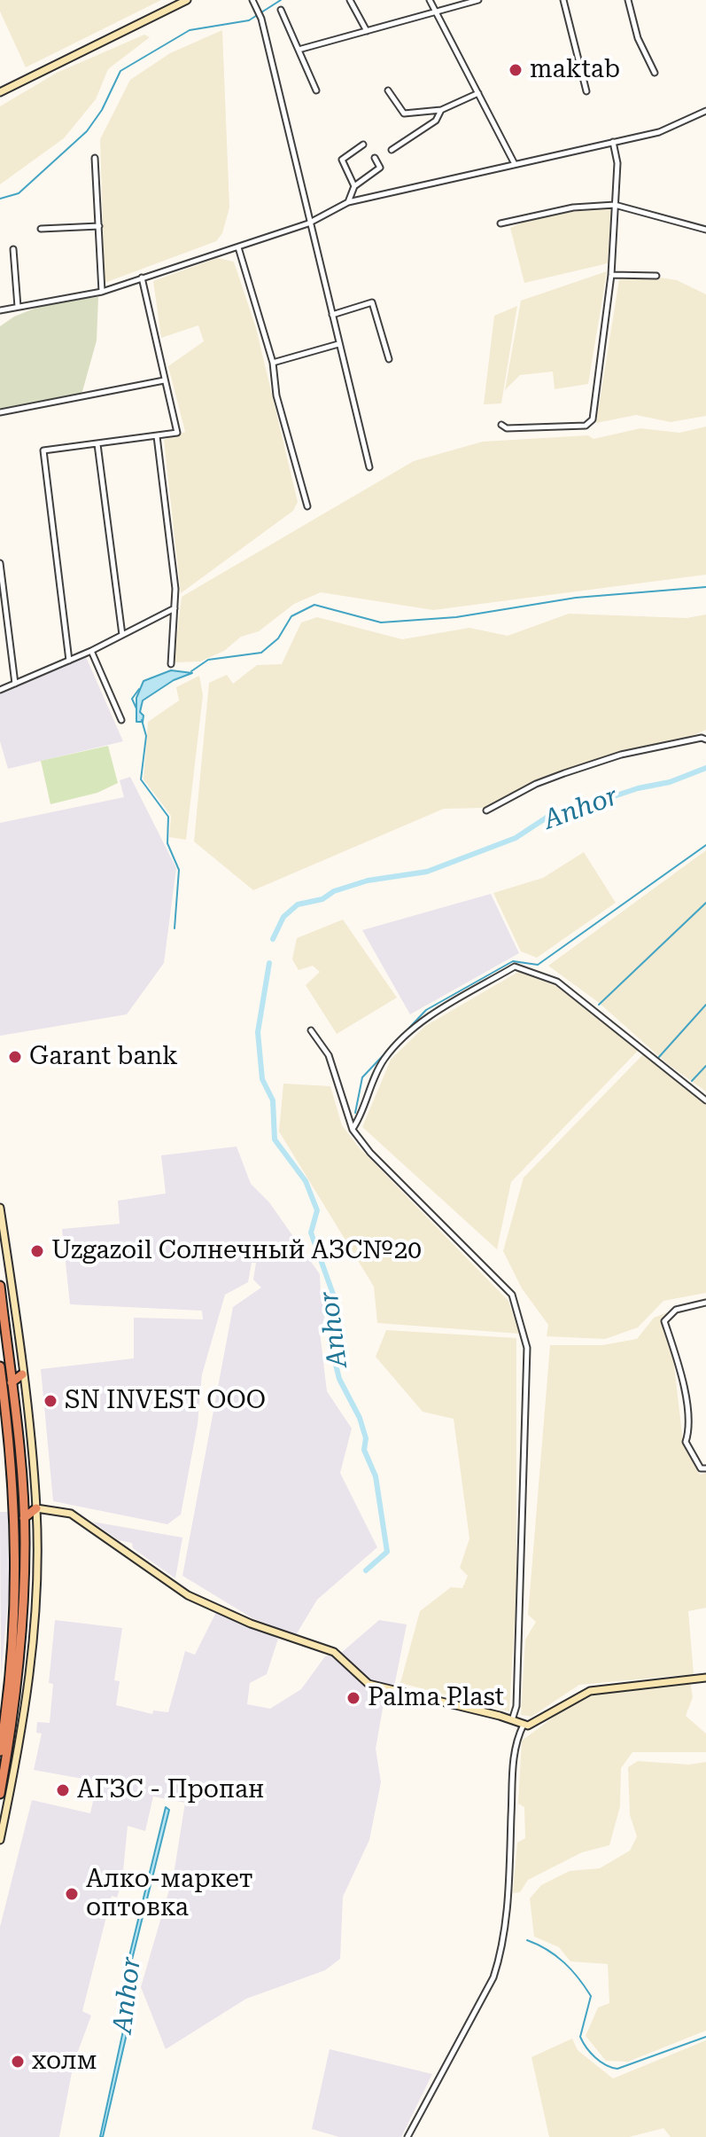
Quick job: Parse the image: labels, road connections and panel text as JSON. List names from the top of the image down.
{
  "water": ["Anhor"],
  "places": [
    "maktab",
    "Garant bank",
    "Uzgazoil Солнечный АЗС№20",
    "SN INVEST ООО",
    "Palma Plast",
    "АГЗС - Пропан",
    "Алко-маркет оптовка",
    "холм"
  ]
}
